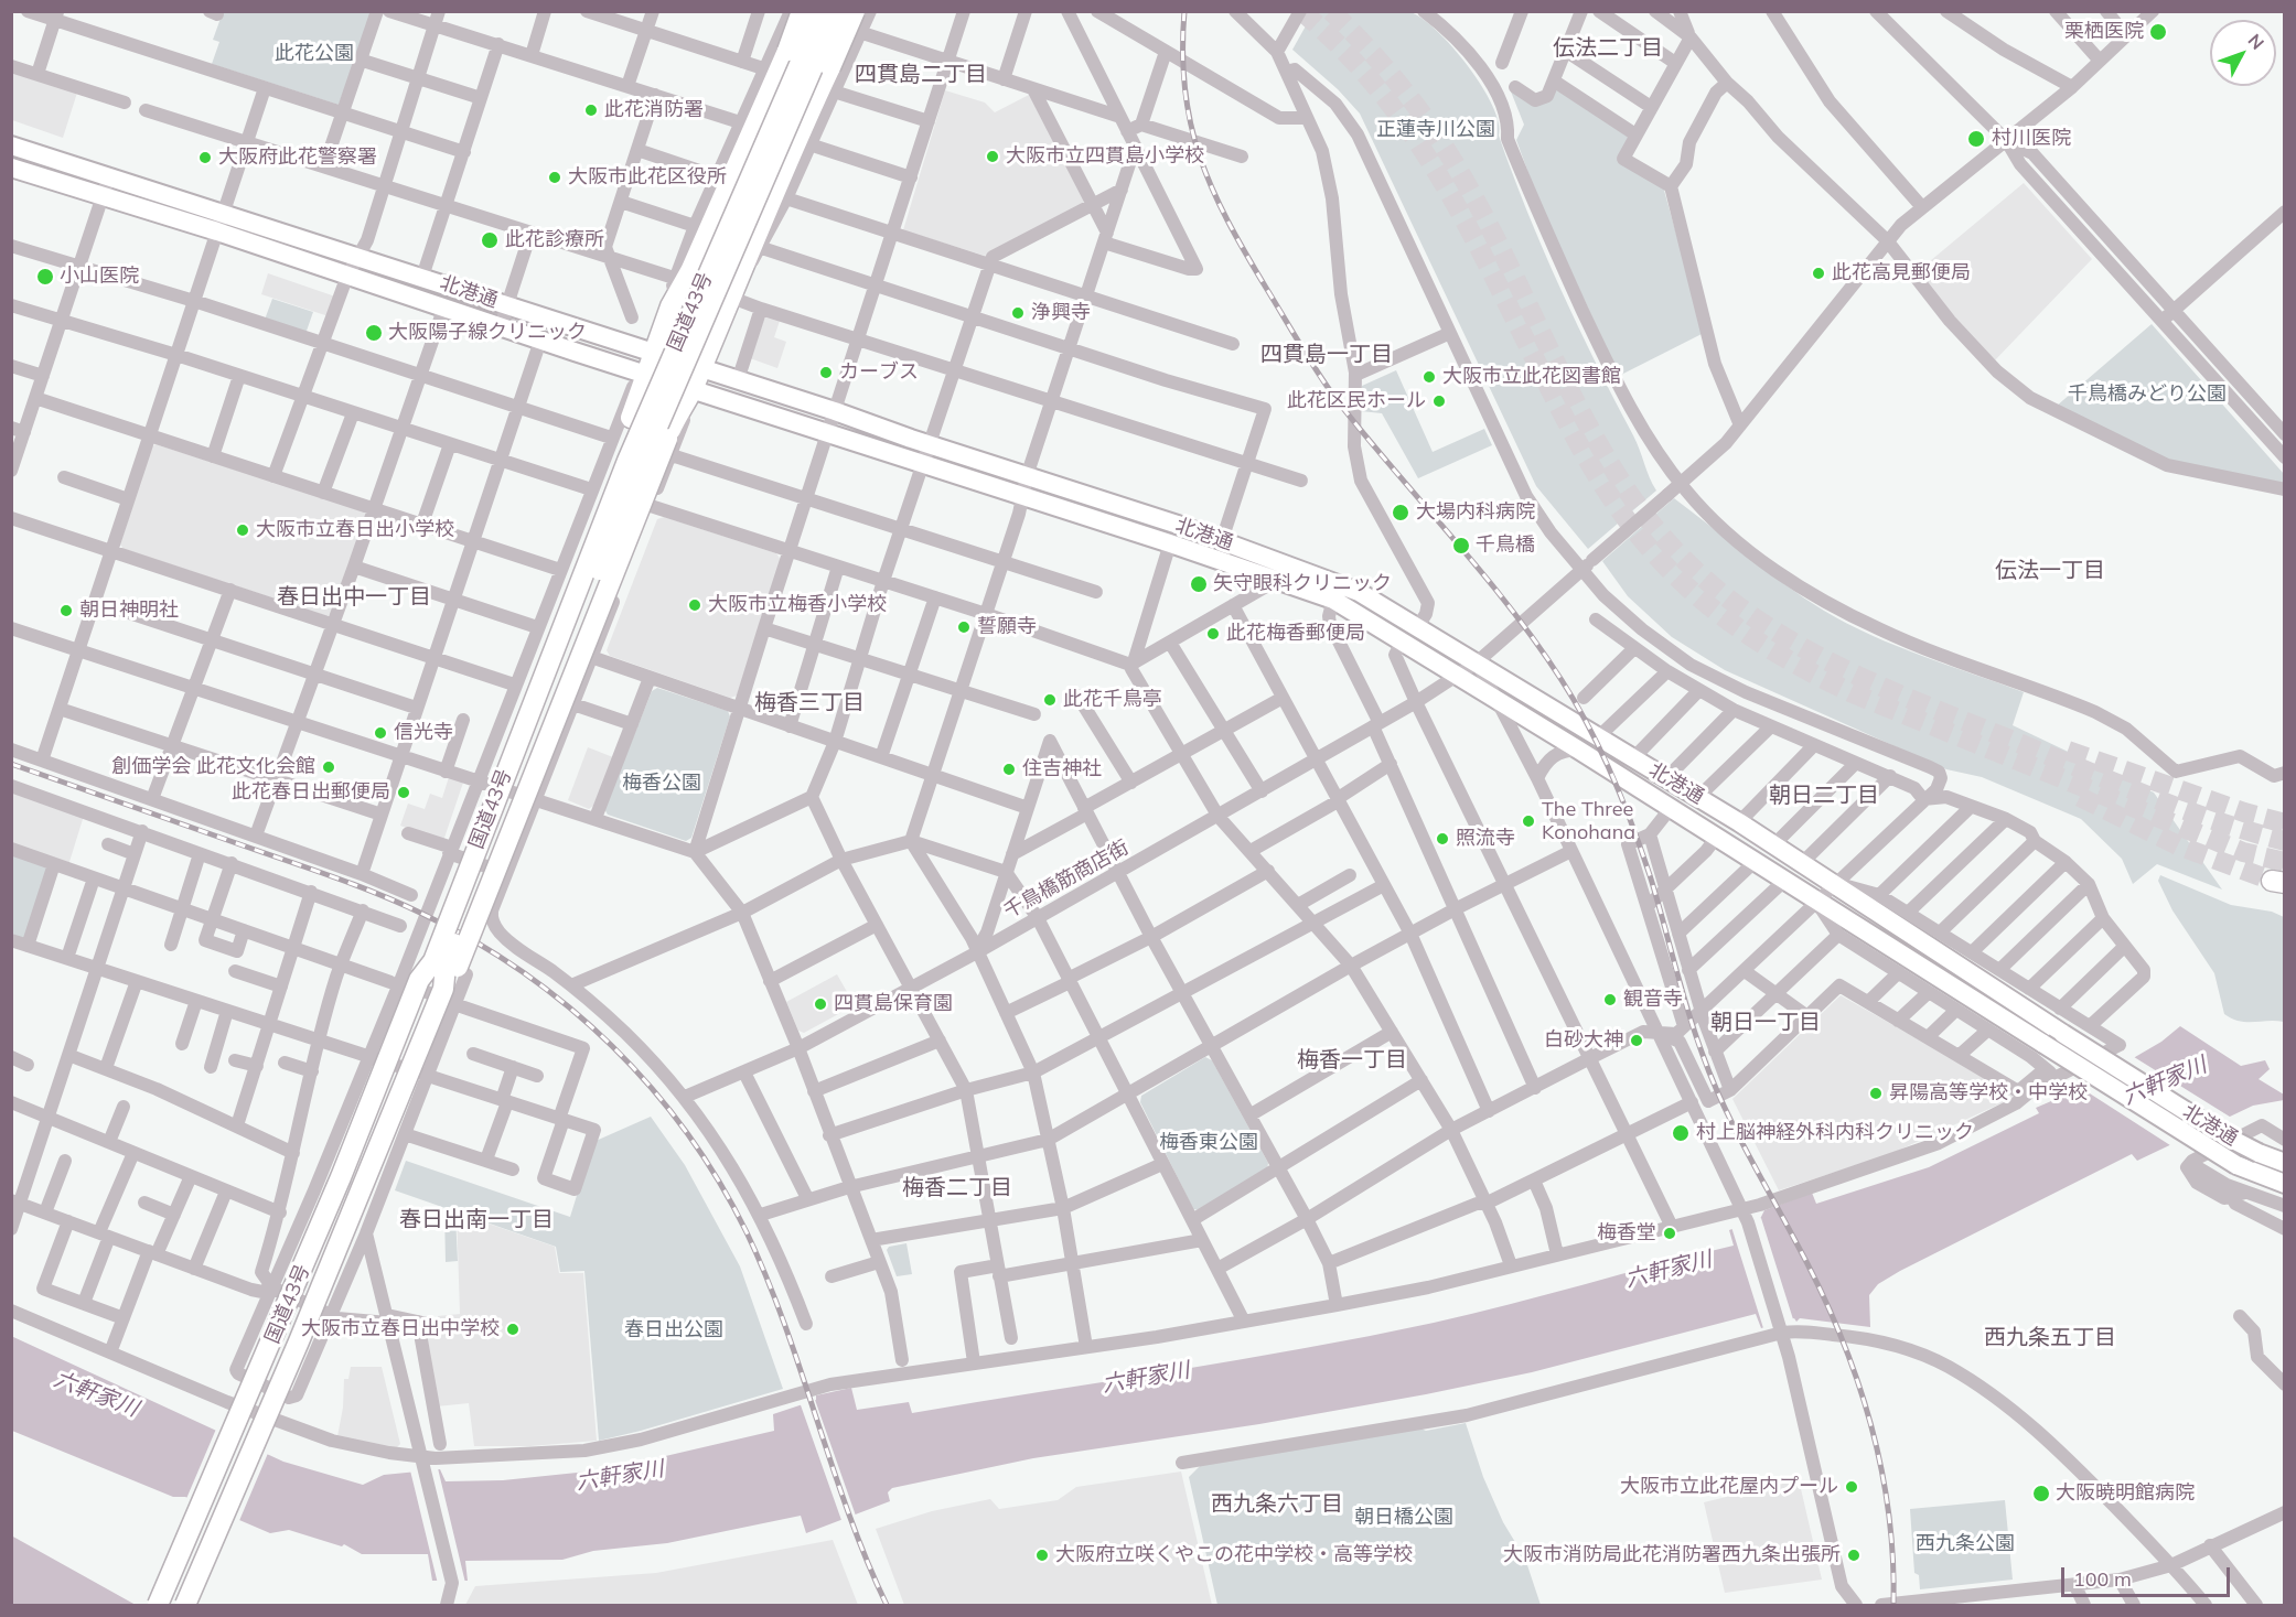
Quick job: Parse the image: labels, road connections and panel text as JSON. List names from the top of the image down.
{
  "streets": {
    "highway": ["国道43号"],
    "main road": ["北港通"],
    "street": ["千鳥橋筋商店街"]
  },
  "crossings": [
    ["北港通", "千鳥橋筋商店街"]
  ],
  "districts": [
    "伝法二丁目",
    "四貫島二丁目",
    "四貫島一丁目",
    "伝法一丁目",
    "春日出中一丁目",
    "梅香三丁目",
    "朝日二丁目",
    "朝日一丁目",
    "梅香一丁目",
    "梅香二丁目",
    "春日出南一丁目",
    "西九条五丁目",
    "西九条六丁目"
  ],
  "water": ["六軒家川"],
  "parks": [
    "此花公園",
    "正蓮寺川公園",
    "千鳥橋みどり公園",
    "梅香公園",
    "梅香東公園",
    "春日出公園",
    "朝日橋公園",
    "西九条公園"
  ],
  "places": [
    "栗栖医院",
    "此花消防署",
    "村川医院",
    "大阪市立四貫島小学校",
    "大阪府此花警察署",
    "大阪市此花区役所",
    "此花診療所",
    "此花高見郵便局",
    "小山医院",
    "浄興寺",
    "大阪陽子線クリニック",
    "カーブス",
    "大阪市立此花図書館",
    "此花区民ホール",
    "大場内科病院",
    "大阪市立春日出小学校",
    "千鳥橋",
    "矢守眼科クリニック",
    "大阪市立梅香小学校",
    "朝日神明社",
    "誓願寺",
    "此花梅香郵便局",
    "此花千鳥亭",
    "信光寺",
    "創価学会 此花文化会館",
    "住吉神社",
    "此花春日出郵便局",
    "The Three Konohana",
    "照流寺",
    "観音寺",
    "四貫島保育園",
    "白砂大神",
    "昇陽高等学校・中学校",
    "村上脳神経外科内科クリニック",
    "梅香堂",
    "大阪市立春日出中学校",
    "大阪市立此花屋内プール",
    "大阪暁明館病院",
    "大阪府立咲くやこの花中学校・高等学校",
    "大阪市消防局此花消防署西九条出張所"
  ],
  "scale_bar": "100 m",
  "north": "top right"
}
